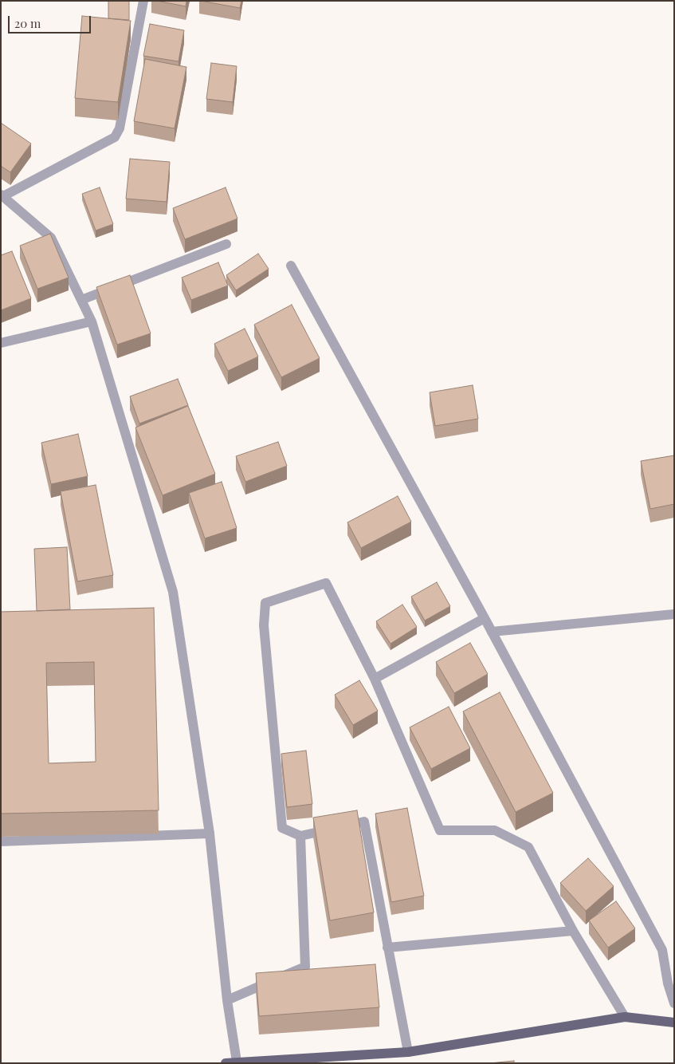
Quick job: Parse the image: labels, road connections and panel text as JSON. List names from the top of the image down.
{
  "scale_bar": "20 m"
}
